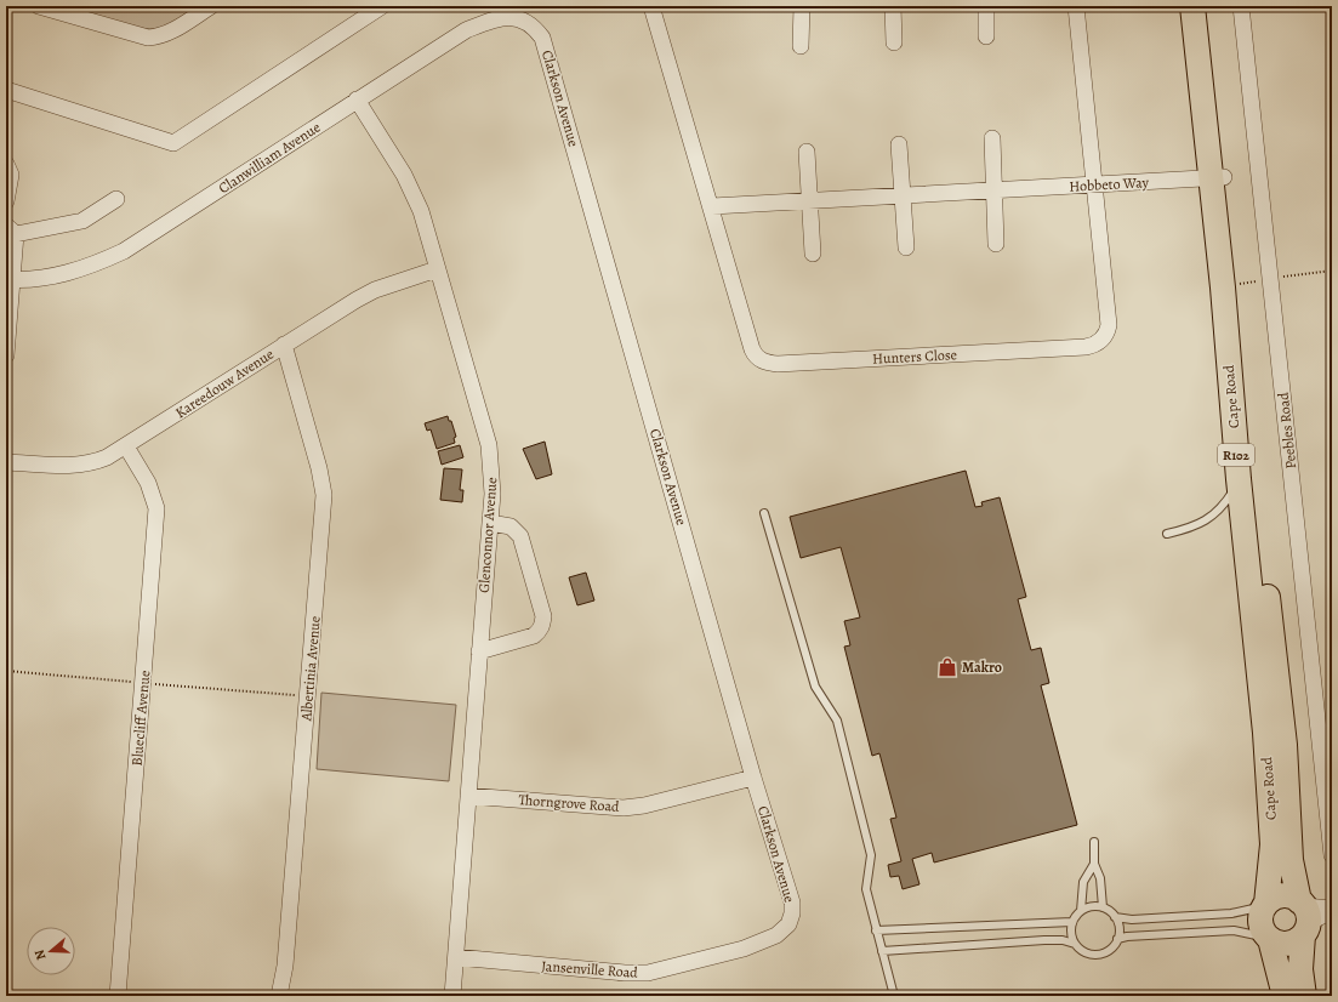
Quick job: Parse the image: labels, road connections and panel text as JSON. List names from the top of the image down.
{
  "streets": {
    "main road": ["Cape Road", "R102"],
    "street": [
      "Clarkson Avenue",
      "Clanwilliam Avenue",
      "Hobbeto Way",
      "Hunters Close",
      "Kareedouw Avenue",
      "Peebles Road",
      "Glenconnor Avenue",
      "Albertinia Avenue",
      "Bluecliff Avenue",
      "Thorngrove Road",
      "Jansenville Road"
    ]
  },
  "crossings": [
    ["Clarkson Avenue", "Clanwilliam Avenue"],
    ["Clarkson Avenue", "Thorngrove Road"],
    ["Clarkson Avenue", "Jansenville Road"],
    ["Clanwilliam Avenue", "Glenconnor Avenue"],
    ["Hobbeto Way", "Hunters Close"],
    ["Hobbeto Way", "Cape Road"],
    ["Kareedouw Avenue", "Glenconnor Avenue"],
    ["Kareedouw Avenue", "Albertinia Avenue"],
    ["Kareedouw Avenue", "Bluecliff Avenue"],
    ["Glenconnor Avenue", "Thorngrove Road"],
    ["Glenconnor Avenue", "Jansenville Road"]
  ],
  "places": {
    "shop": ["Makro"]
  },
  "north": "left"
}
